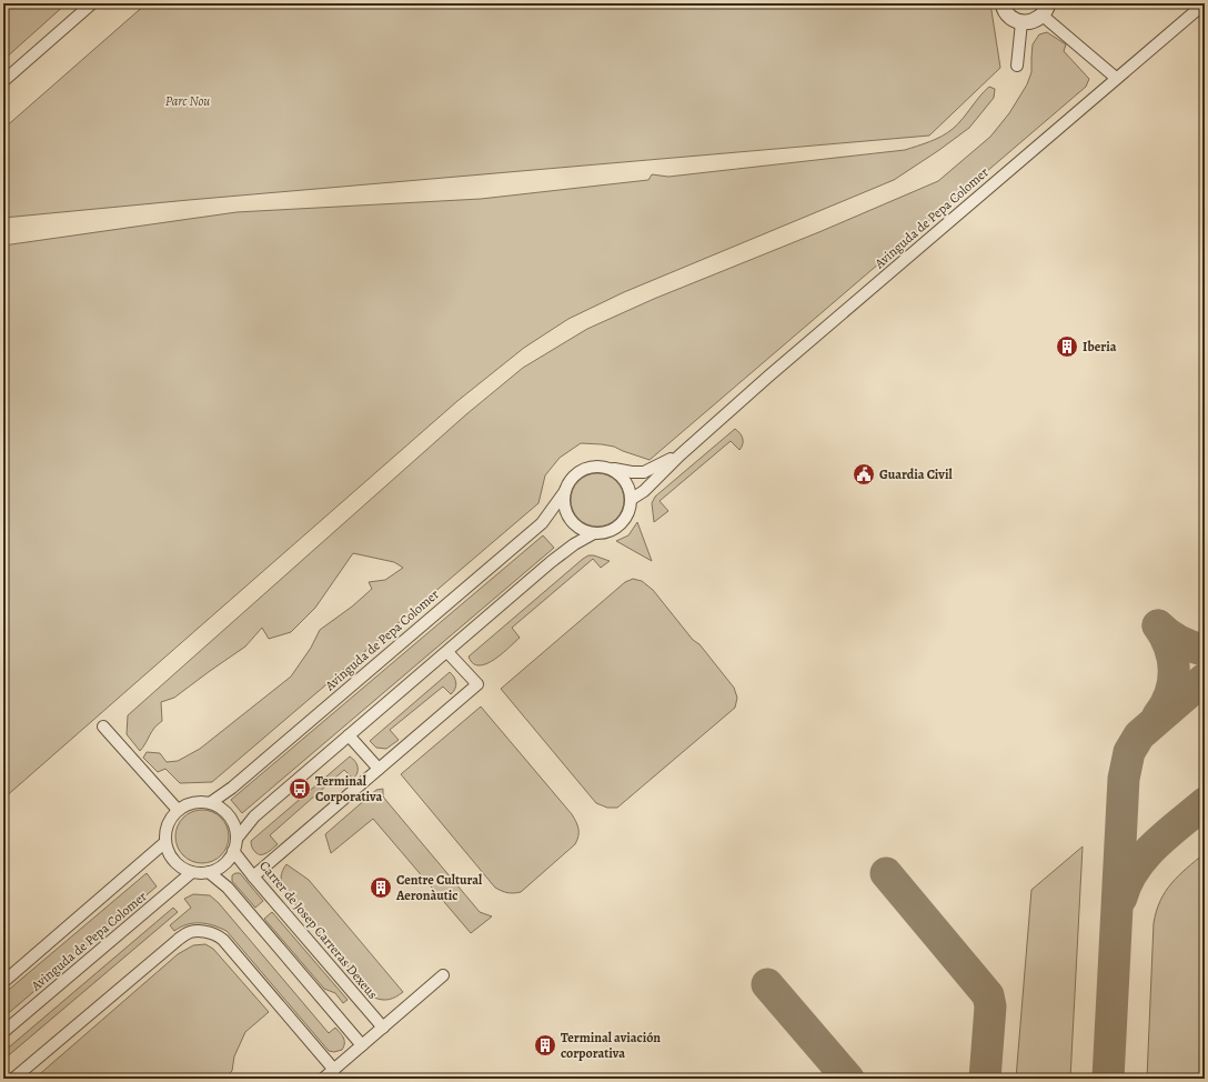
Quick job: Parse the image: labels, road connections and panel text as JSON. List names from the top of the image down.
{
  "streets": {
    "street": ["Avinguda de Pepa Colomer", "Carrer de Josep Carreras Dexeus"]
  },
  "crossings": [
    ["Avinguda de Pepa Colomer", "Carrer de Josep Carreras Dexeus"]
  ],
  "parks": ["Parc Nou"],
  "places": {
    "building": ["Iberia", "Centre Cultural Aeronàutic", "Terminal aviación corporativa"],
    "public building": ["Guardia Civil"],
    "bus stop": ["Terminal Corporativa"]
  }
}
